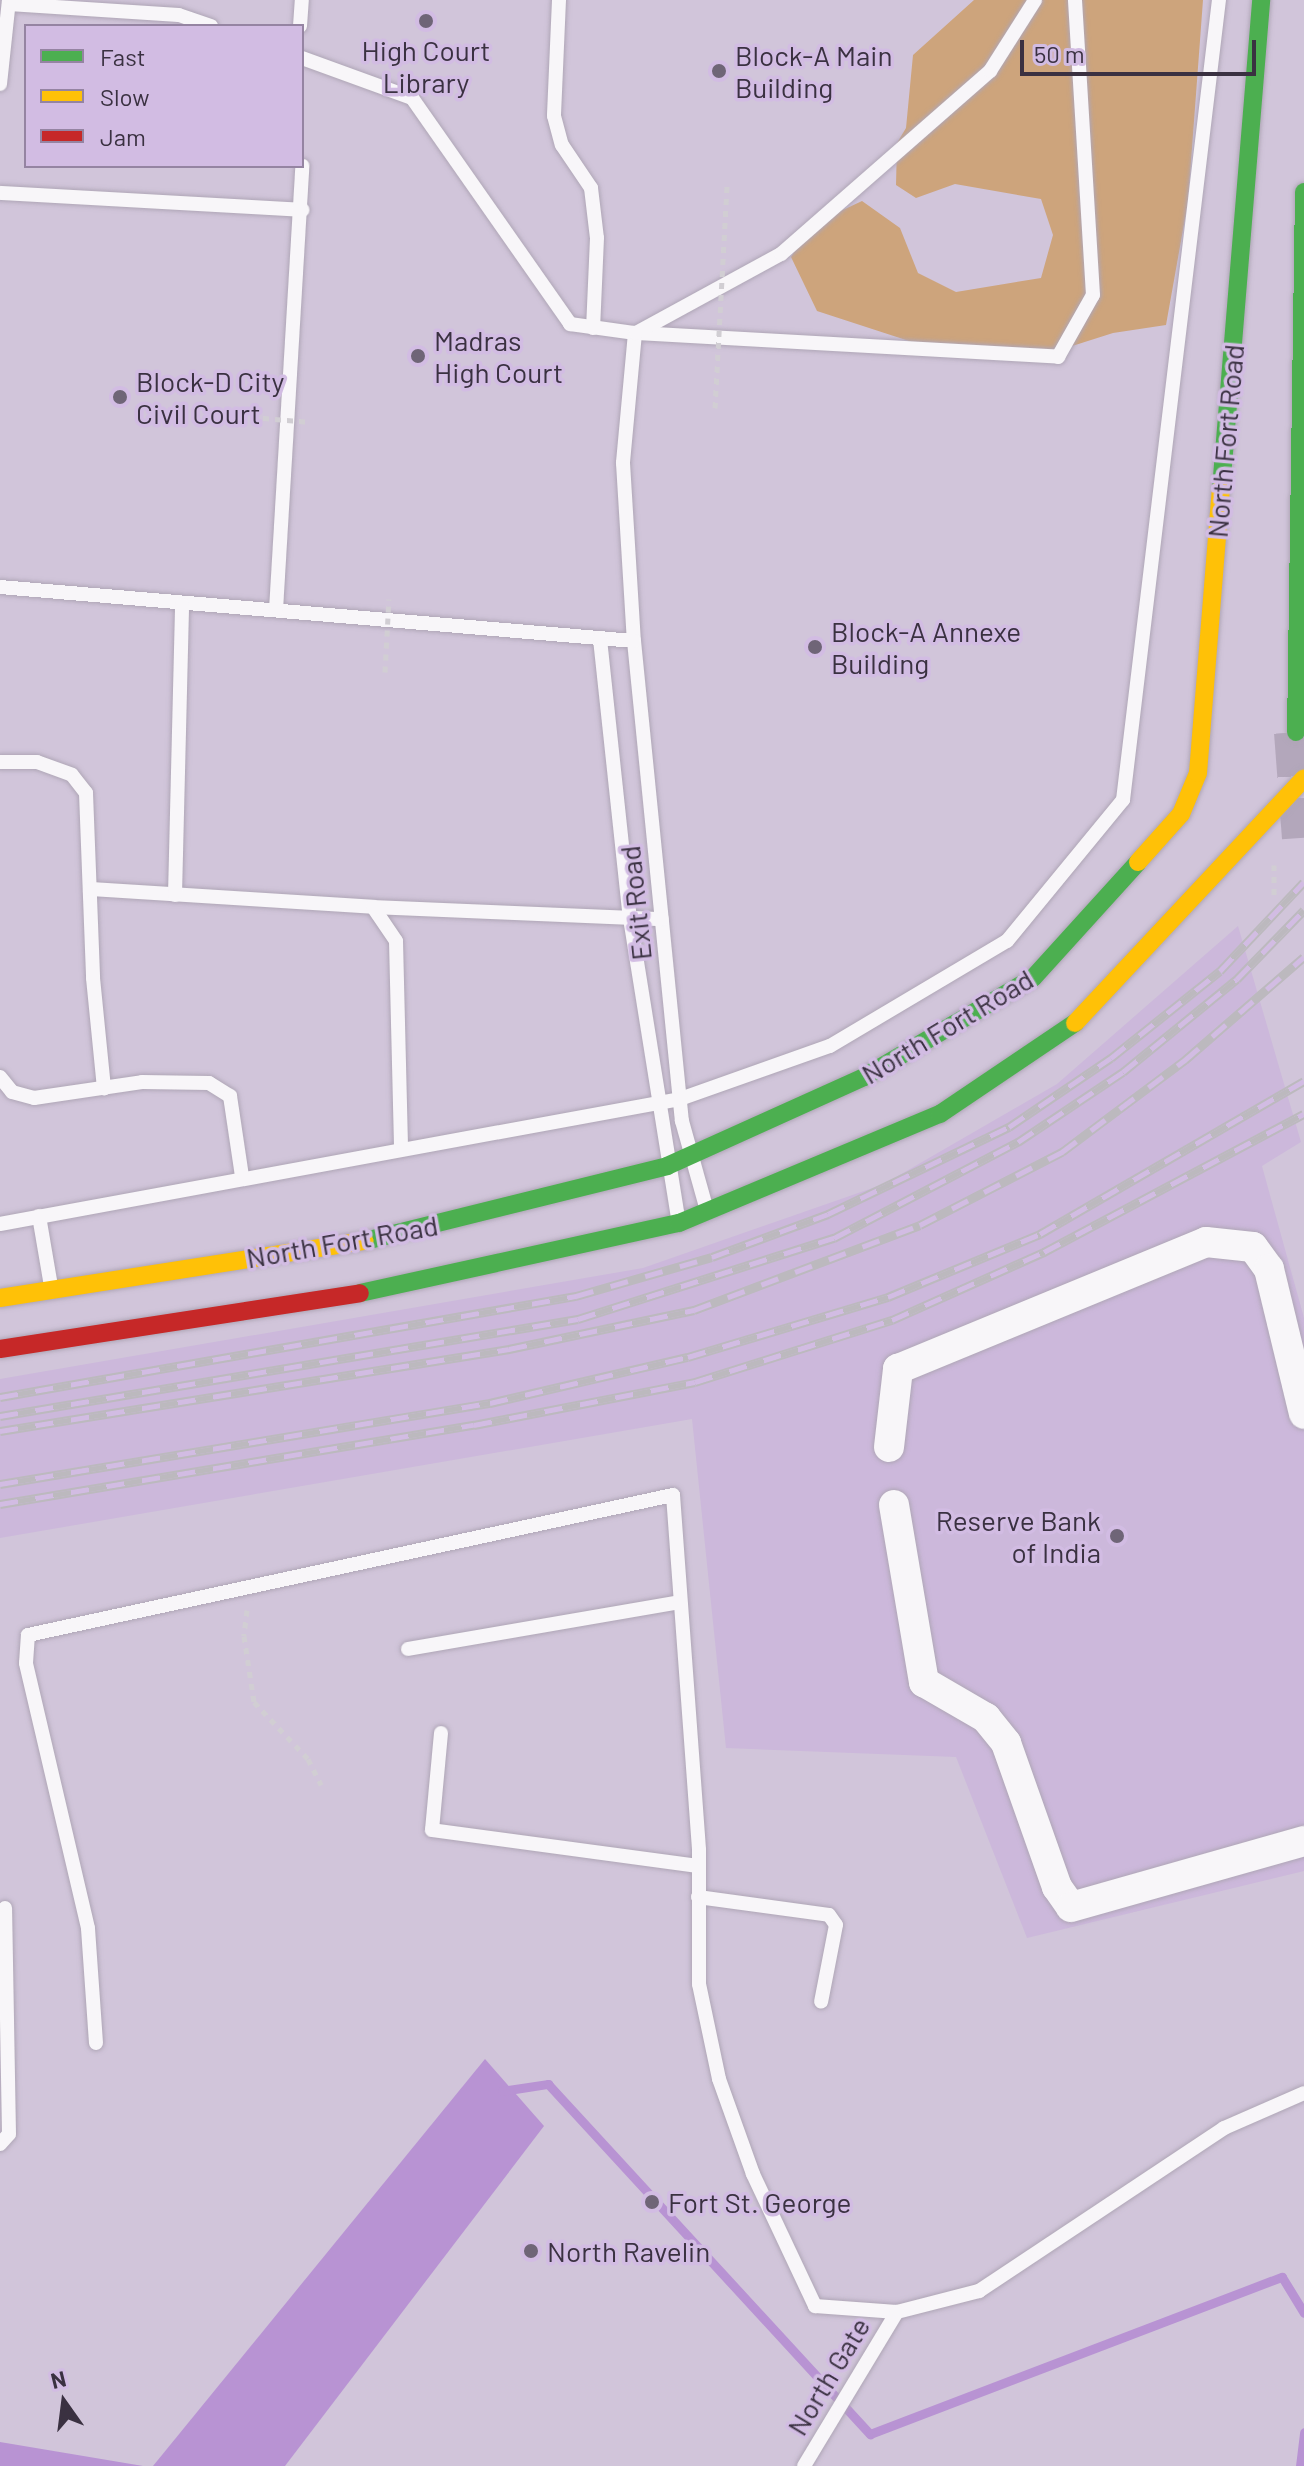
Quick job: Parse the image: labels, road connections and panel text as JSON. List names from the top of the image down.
{
  "streets": {
    "main road": ["North Fort Road"],
    "lane": ["Exit Road", "North Gate"]
  },
  "crossings": [
    ["North Fort Road", "Exit Road"]
  ],
  "places": [
    "High Court Library",
    "Block-A Main Building",
    "Madras High Court",
    "Block-D City Civil Court",
    "Block-A Annexe Building",
    "Reserve Bank of India",
    "Fort St. George",
    "North Ravelin"
  ],
  "legend": ["Fast", "Slow", "Jam"],
  "scale_bar": "50 m",
  "north": "top"
}
